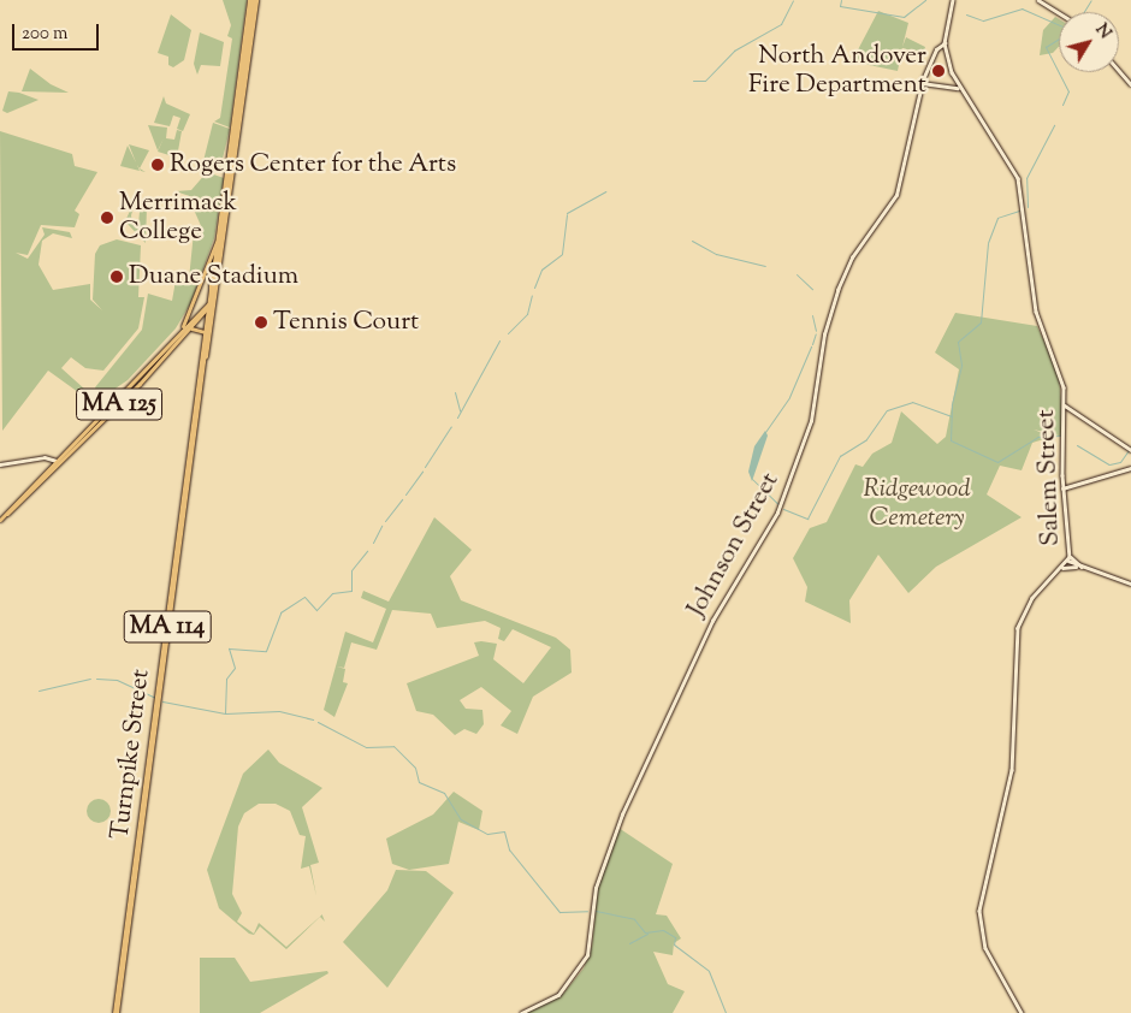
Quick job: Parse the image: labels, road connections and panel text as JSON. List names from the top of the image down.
{
  "streets": {
    "highway": ["MA 114", "Turnpike Street"],
    "main road": ["MA 125"],
    "street": ["Salem Street", "Johnson Street"]
  },
  "crossings": [
    ["MA 125", "Turnpike Street"],
    ["Salem Street", "Johnson Street"]
  ],
  "parks": ["Ridgewood Cemetery"],
  "places": [
    "North Andover Fire Department",
    "Rogers Center for the Arts",
    "Merrimack College",
    "Duane Stadium",
    "Tennis Court"
  ],
  "scale_bar": "200 m",
  "north": "top right"
}
